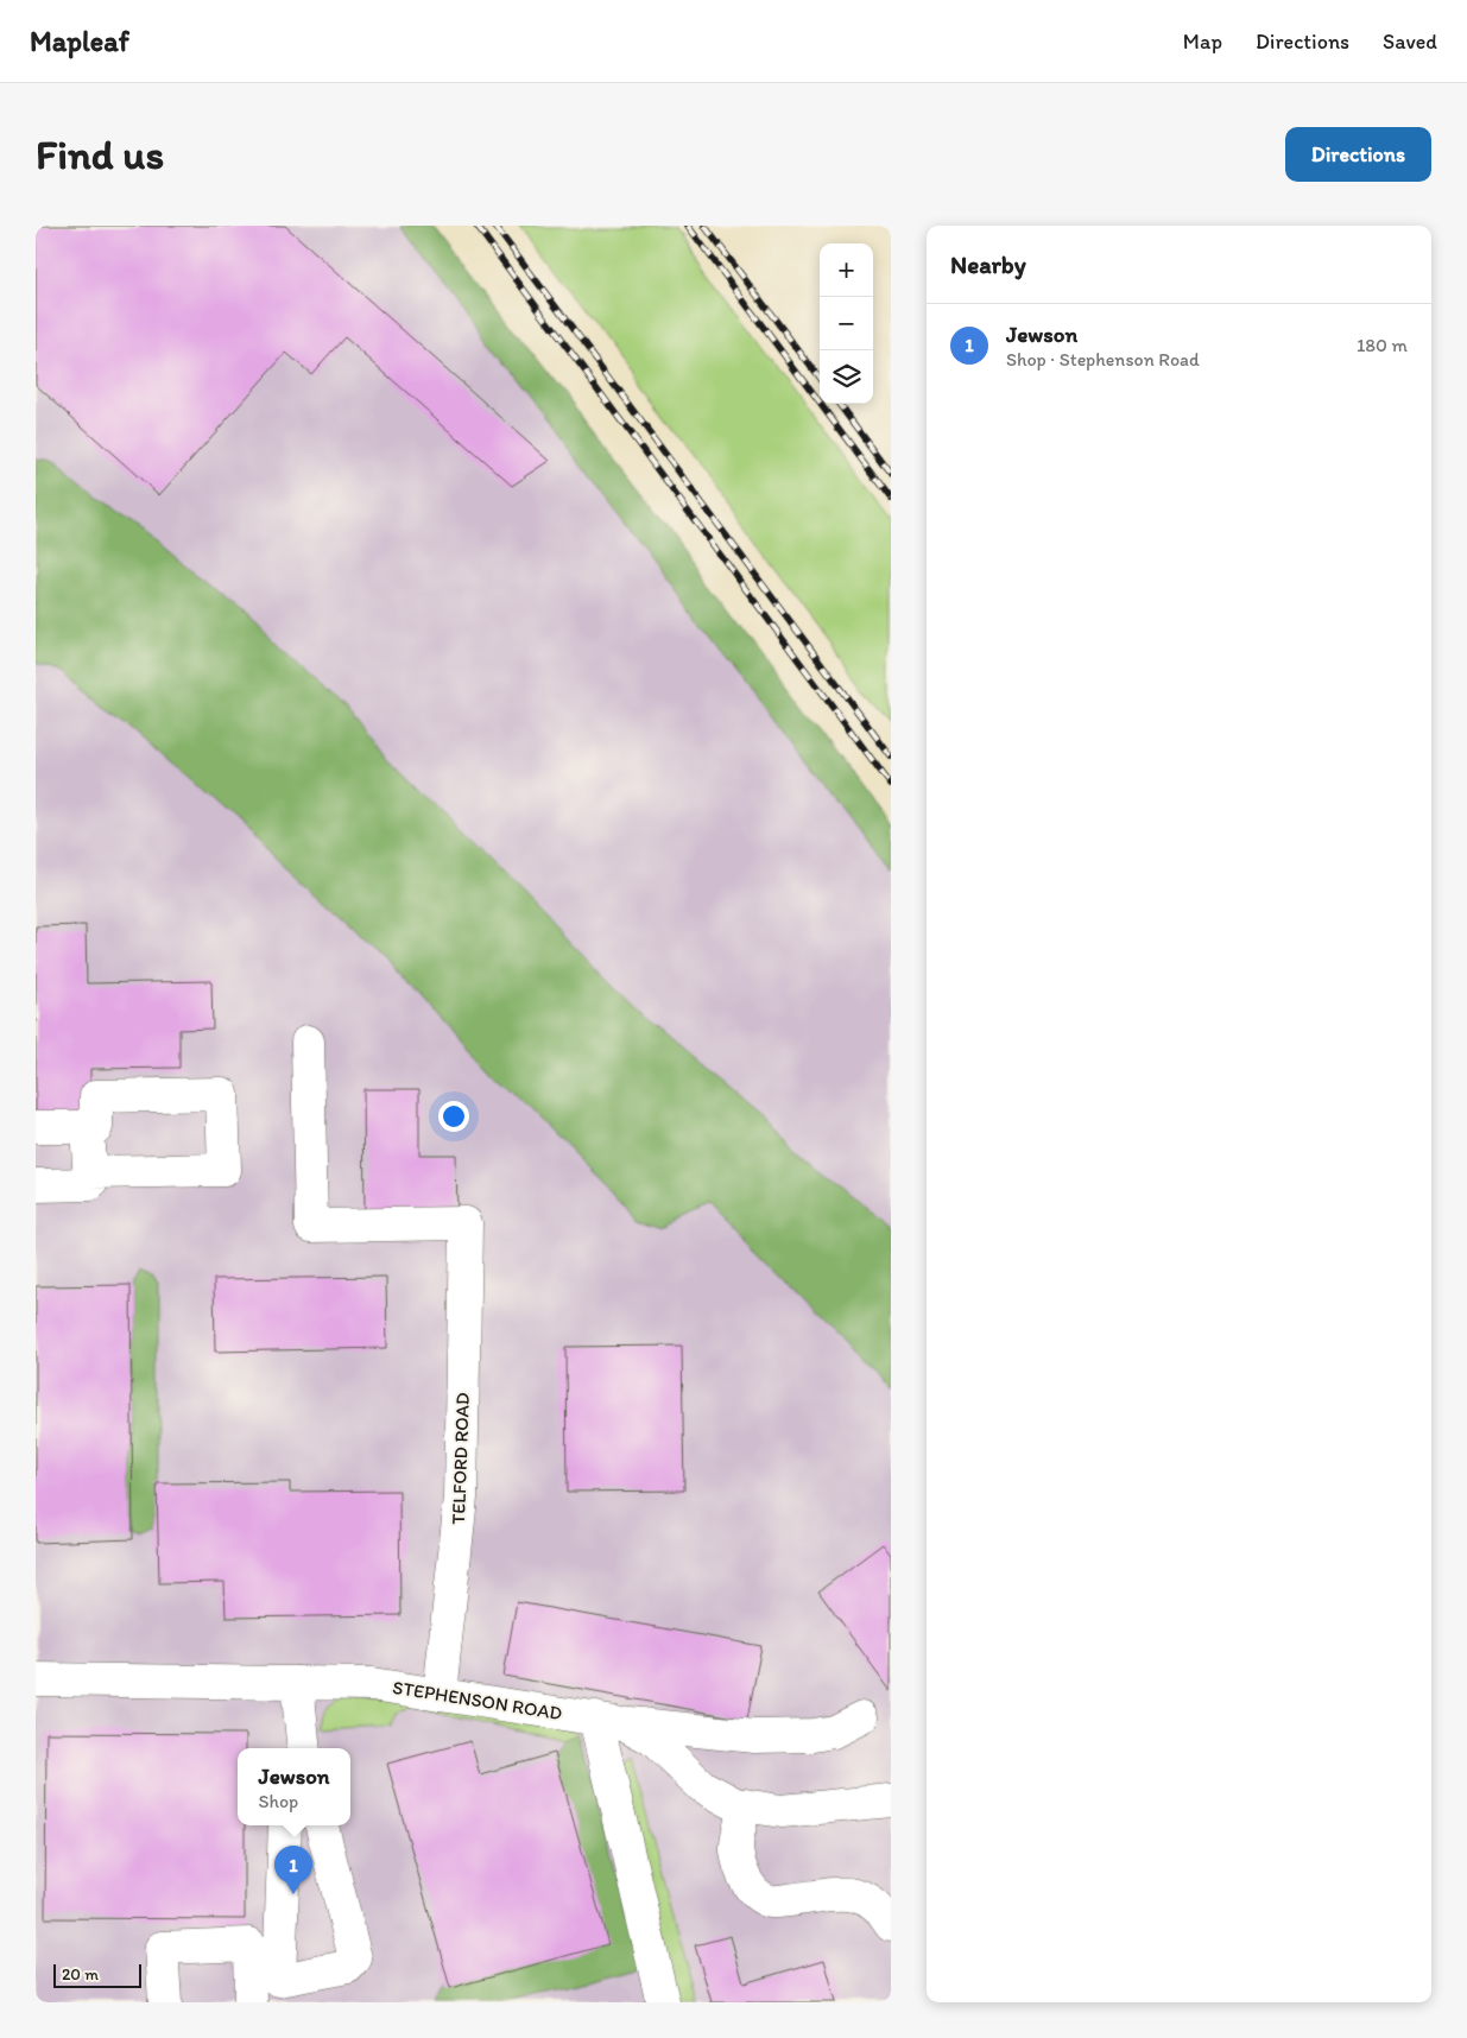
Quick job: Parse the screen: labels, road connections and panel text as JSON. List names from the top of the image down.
{
  "streets": {
    "street": ["TELFORD ROAD", "STEPHENSON ROAD"]
  },
  "crossings": [
    ["TELFORD ROAD", "STEPHENSON ROAD"]
  ],
  "scale_bar": "20 m",
  "page": {
    "header": "Mapleaf",
    "nav": ["Map", "Directions", "Saved"],
    "buttons": "Directions",
    "title": "Find us",
    "heading": "Nearby",
    "map_buttons": ["+", "−"],
    "list": [
      {
        "mark": "1",
        "name": "Jewson",
        "note": "Shop · Stephenson Road",
        "value": "180 m"
      }
    ],
    "popup": ["Jewson", "Shop"],
    "pins": "1",
    "scale": "20 m"
  }
}
